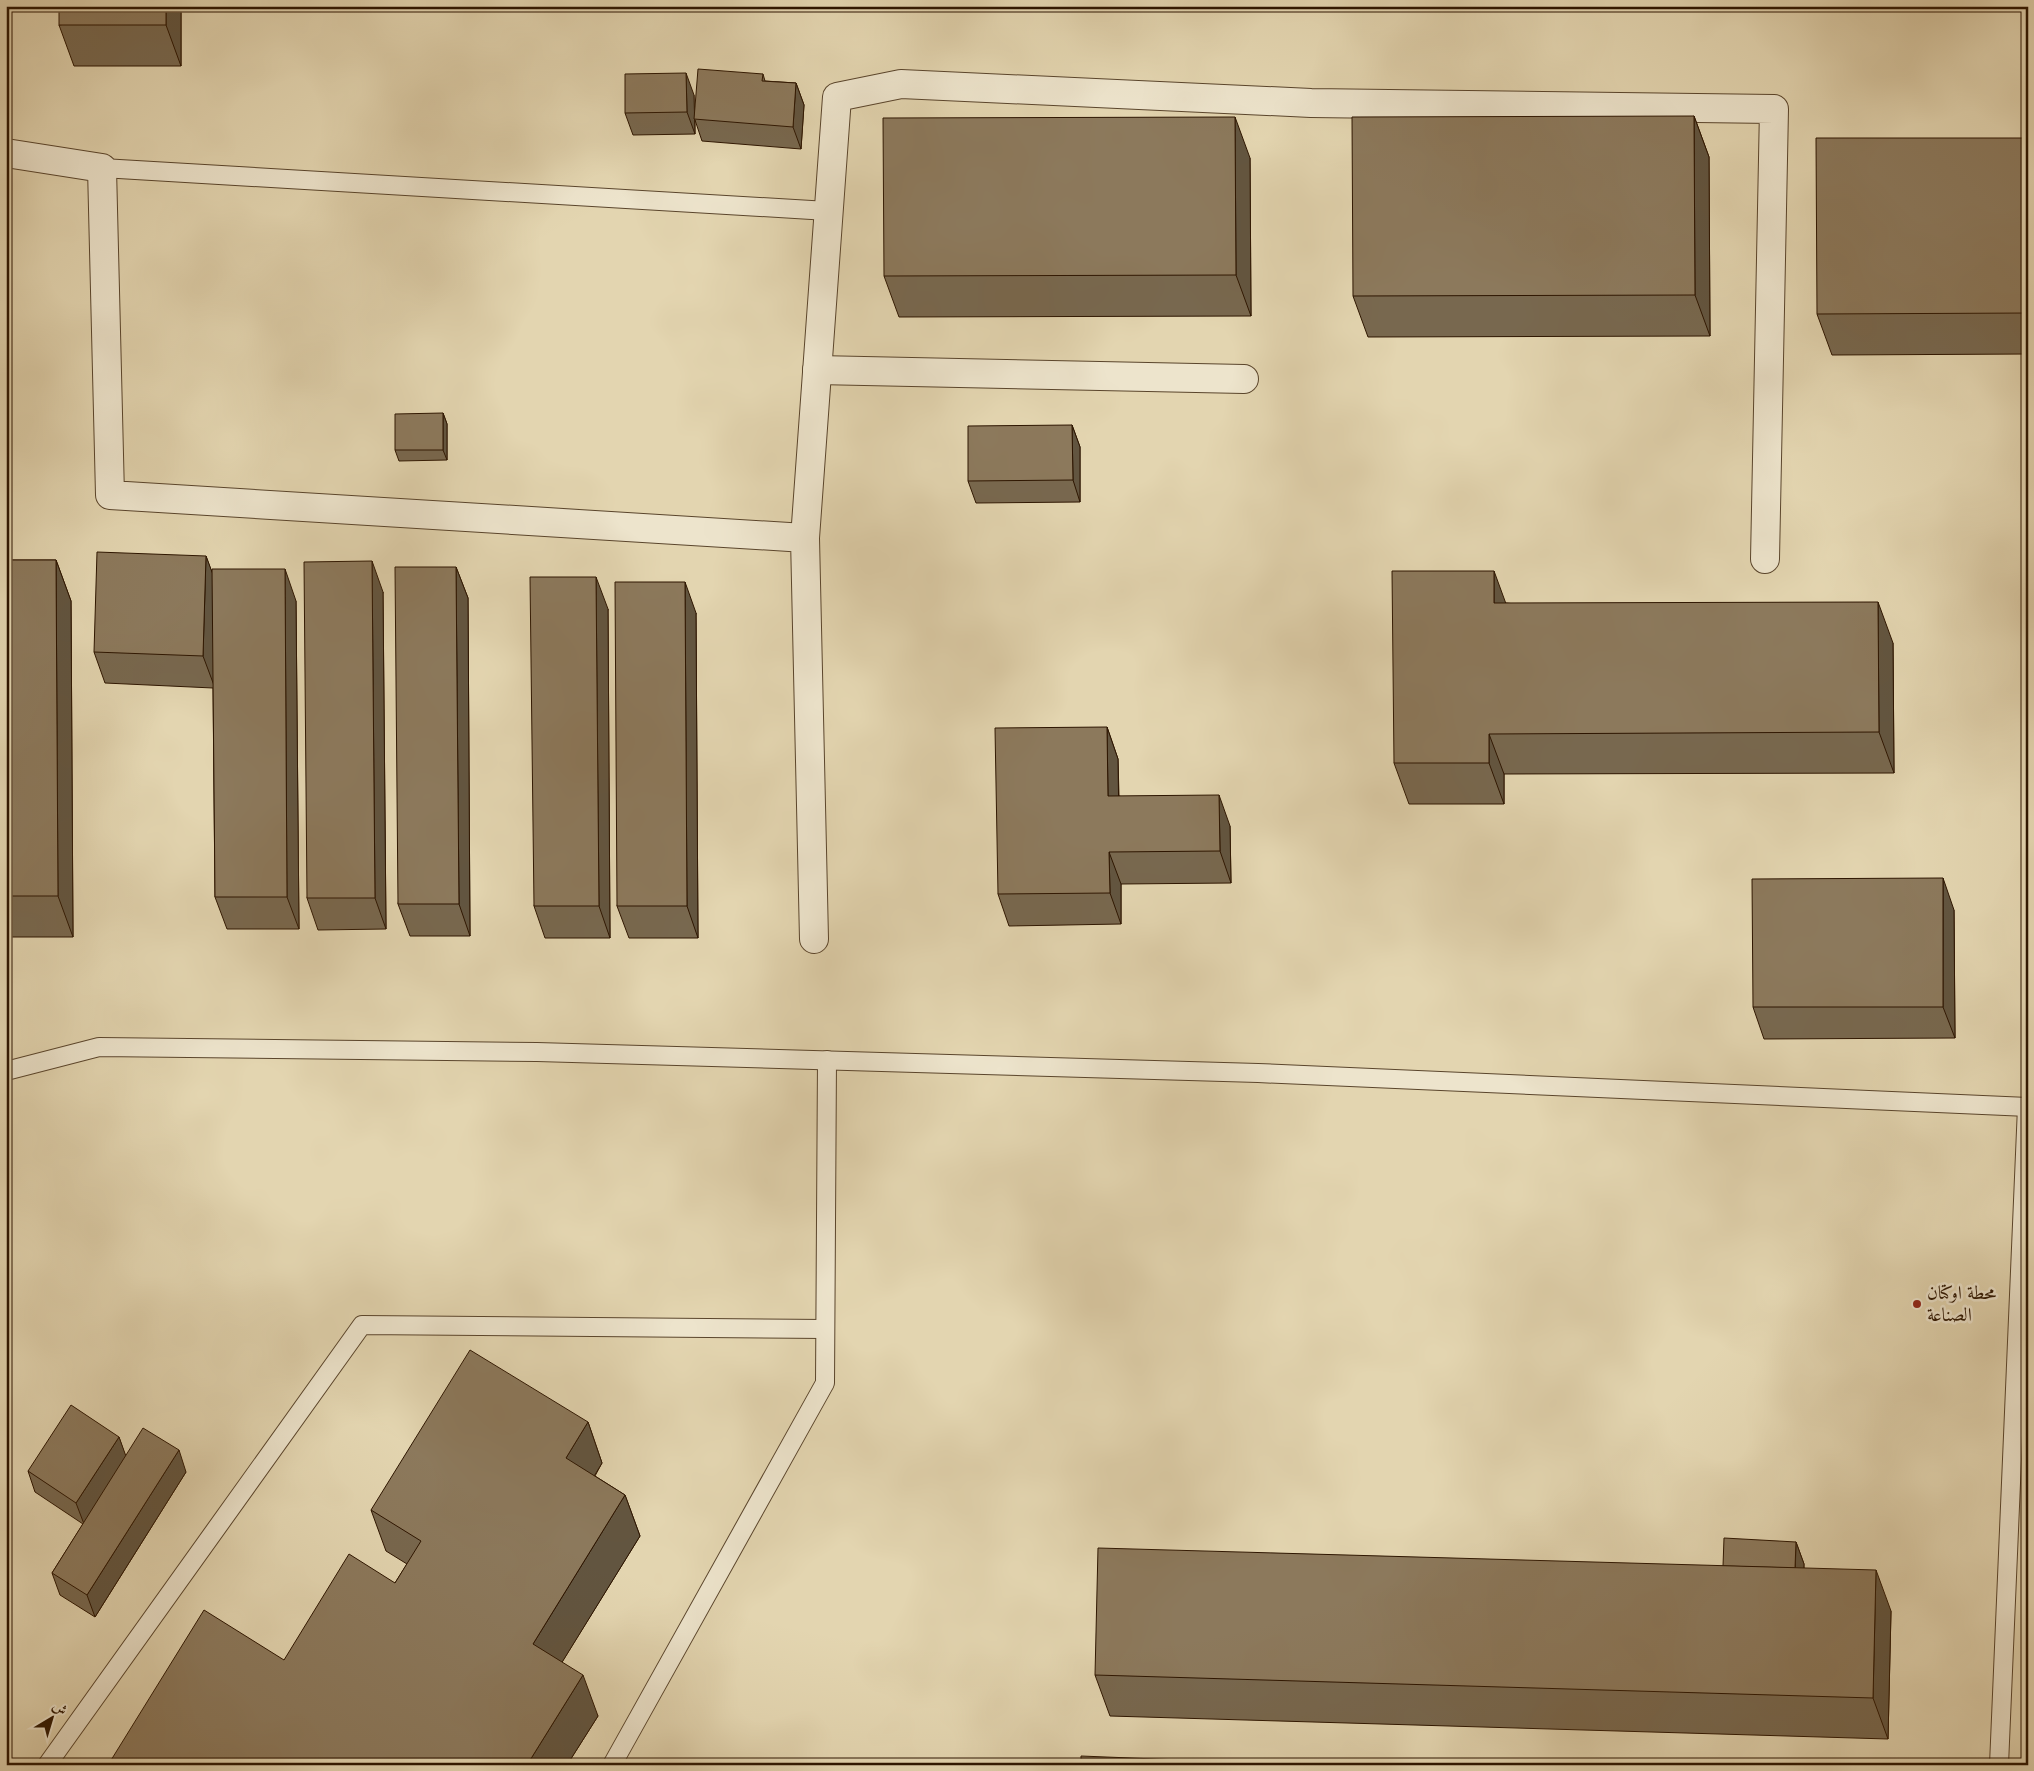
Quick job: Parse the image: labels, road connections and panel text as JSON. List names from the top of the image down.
{
  "places": ["محطة اوكتان الصناعة"],
  "north": "top right"
}
